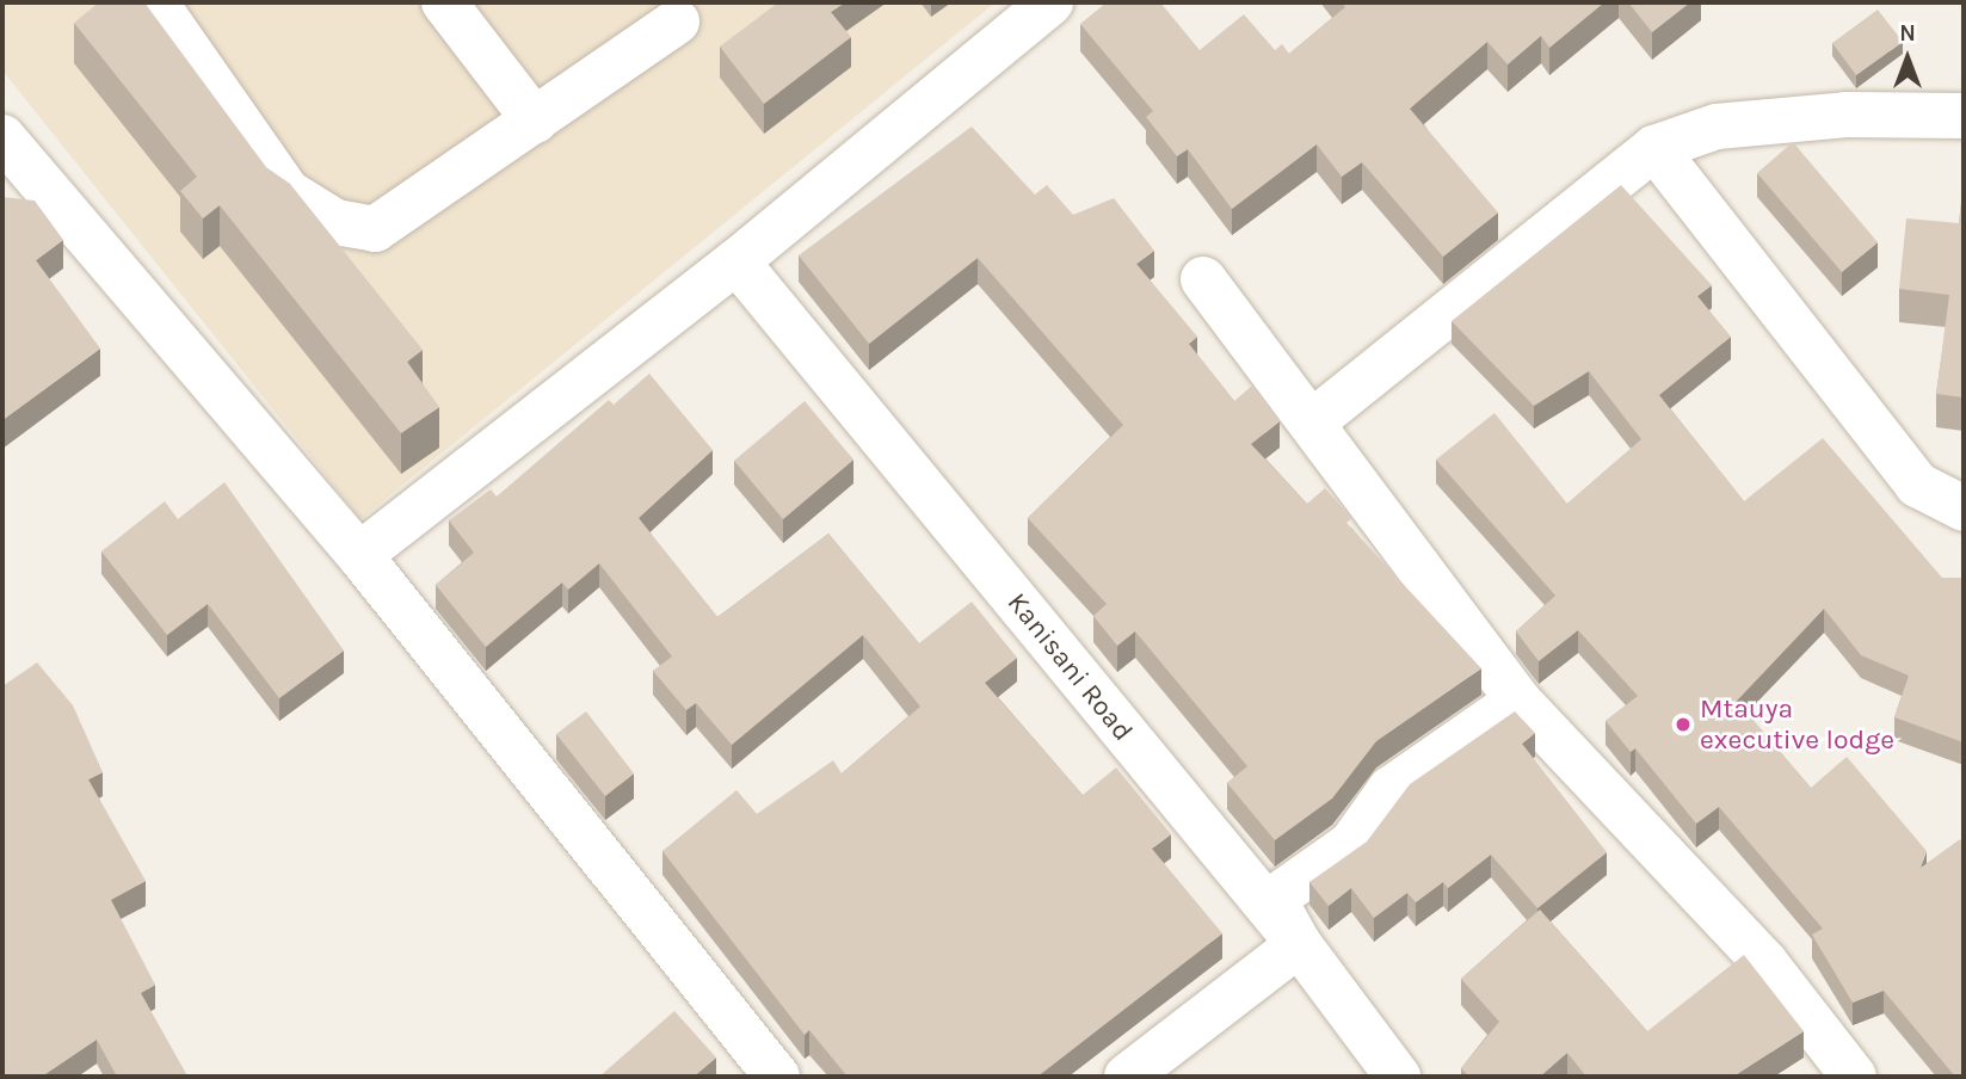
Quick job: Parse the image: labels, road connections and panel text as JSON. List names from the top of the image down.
{
  "streets": {
    "street": ["Kanisani Road"]
  },
  "places": ["Mtauya executive lodge"],
  "north": "top"
}
